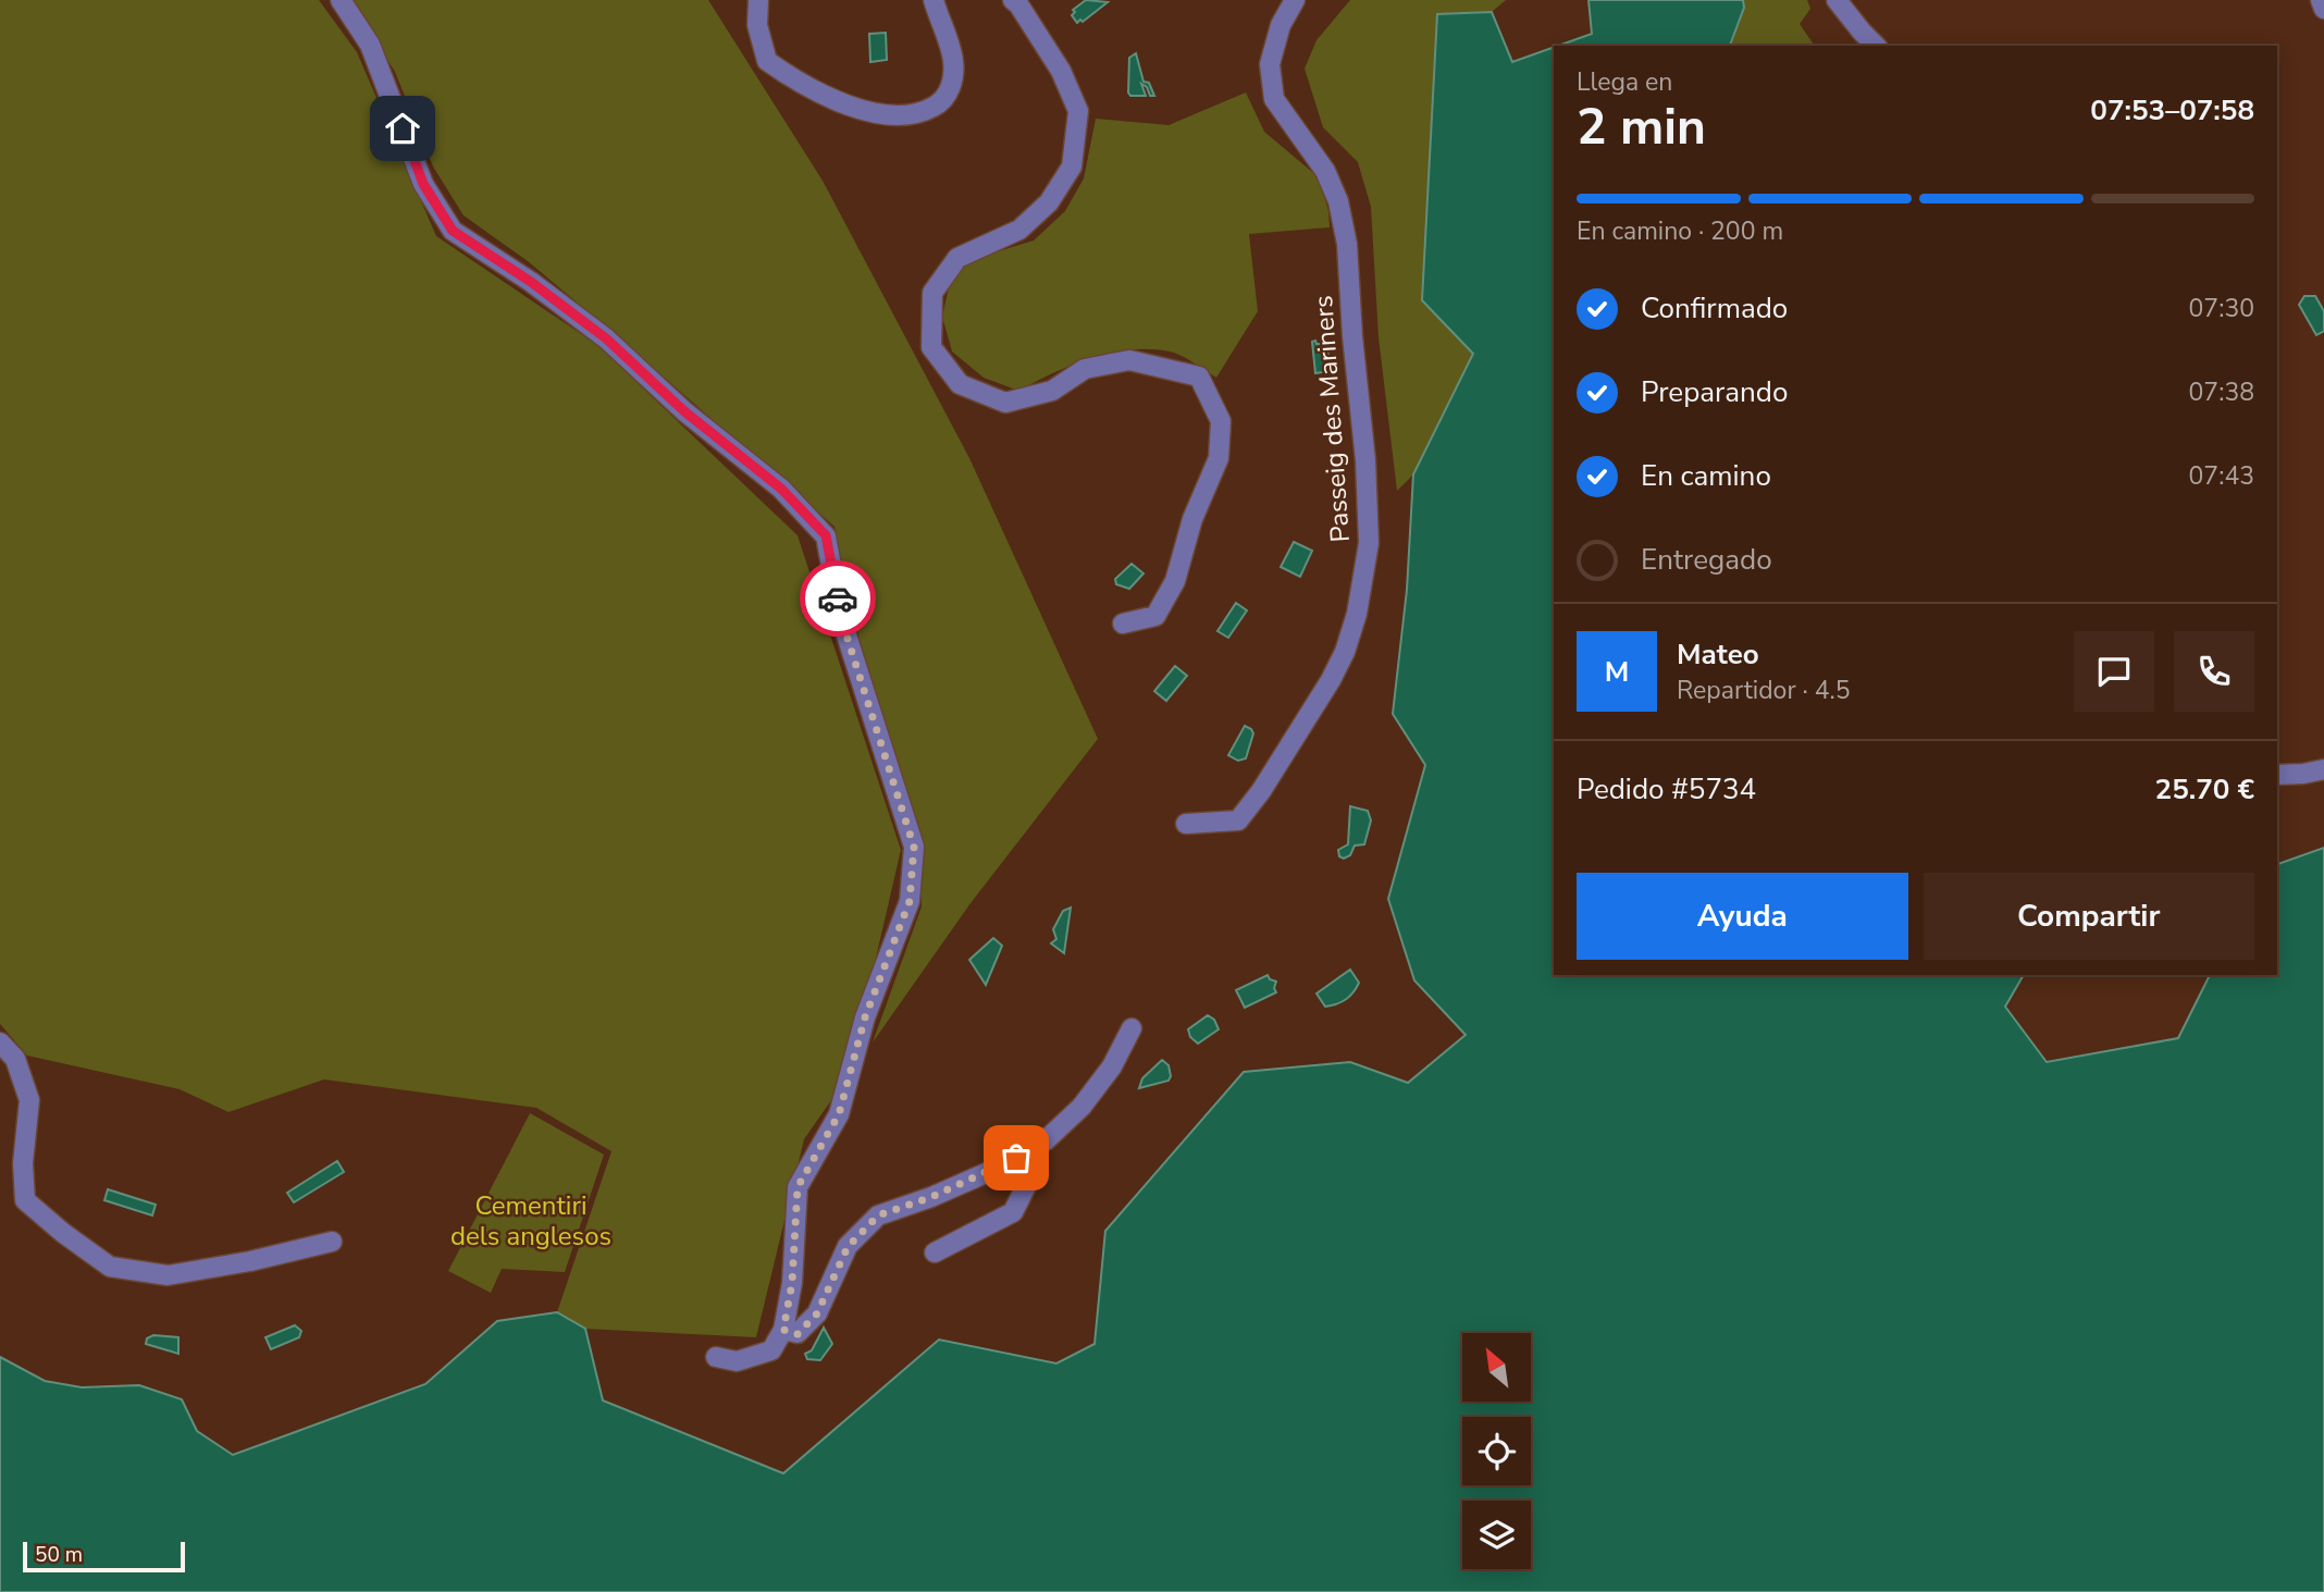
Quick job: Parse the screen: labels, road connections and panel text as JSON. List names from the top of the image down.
{
  "streets": {
    "street": ["Passeig des Mariners"]
  },
  "parks": ["Cementiri dels anglesos"],
  "scale_bar": "50 m",
  "north": "top left",
  "page": {
    "heading": ["2 min", "Llega en", "07:53–07:58"],
    "panel": [
      "Mateo",
      "Repartidor · 4.5",
      "Pedido #5734",
      "25.70 €"
    ],
    "bar": "En camino · 200 m",
    "list": [
      ["Confirmado", "07:30"],
      ["Preparando", "07:38"],
      ["En camino", "07:43"],
      "Entregado"
    ],
    "round": "M",
    "buttons": ["Ayuda", "Compartir"],
    "scale": "50 m"
  }
}
